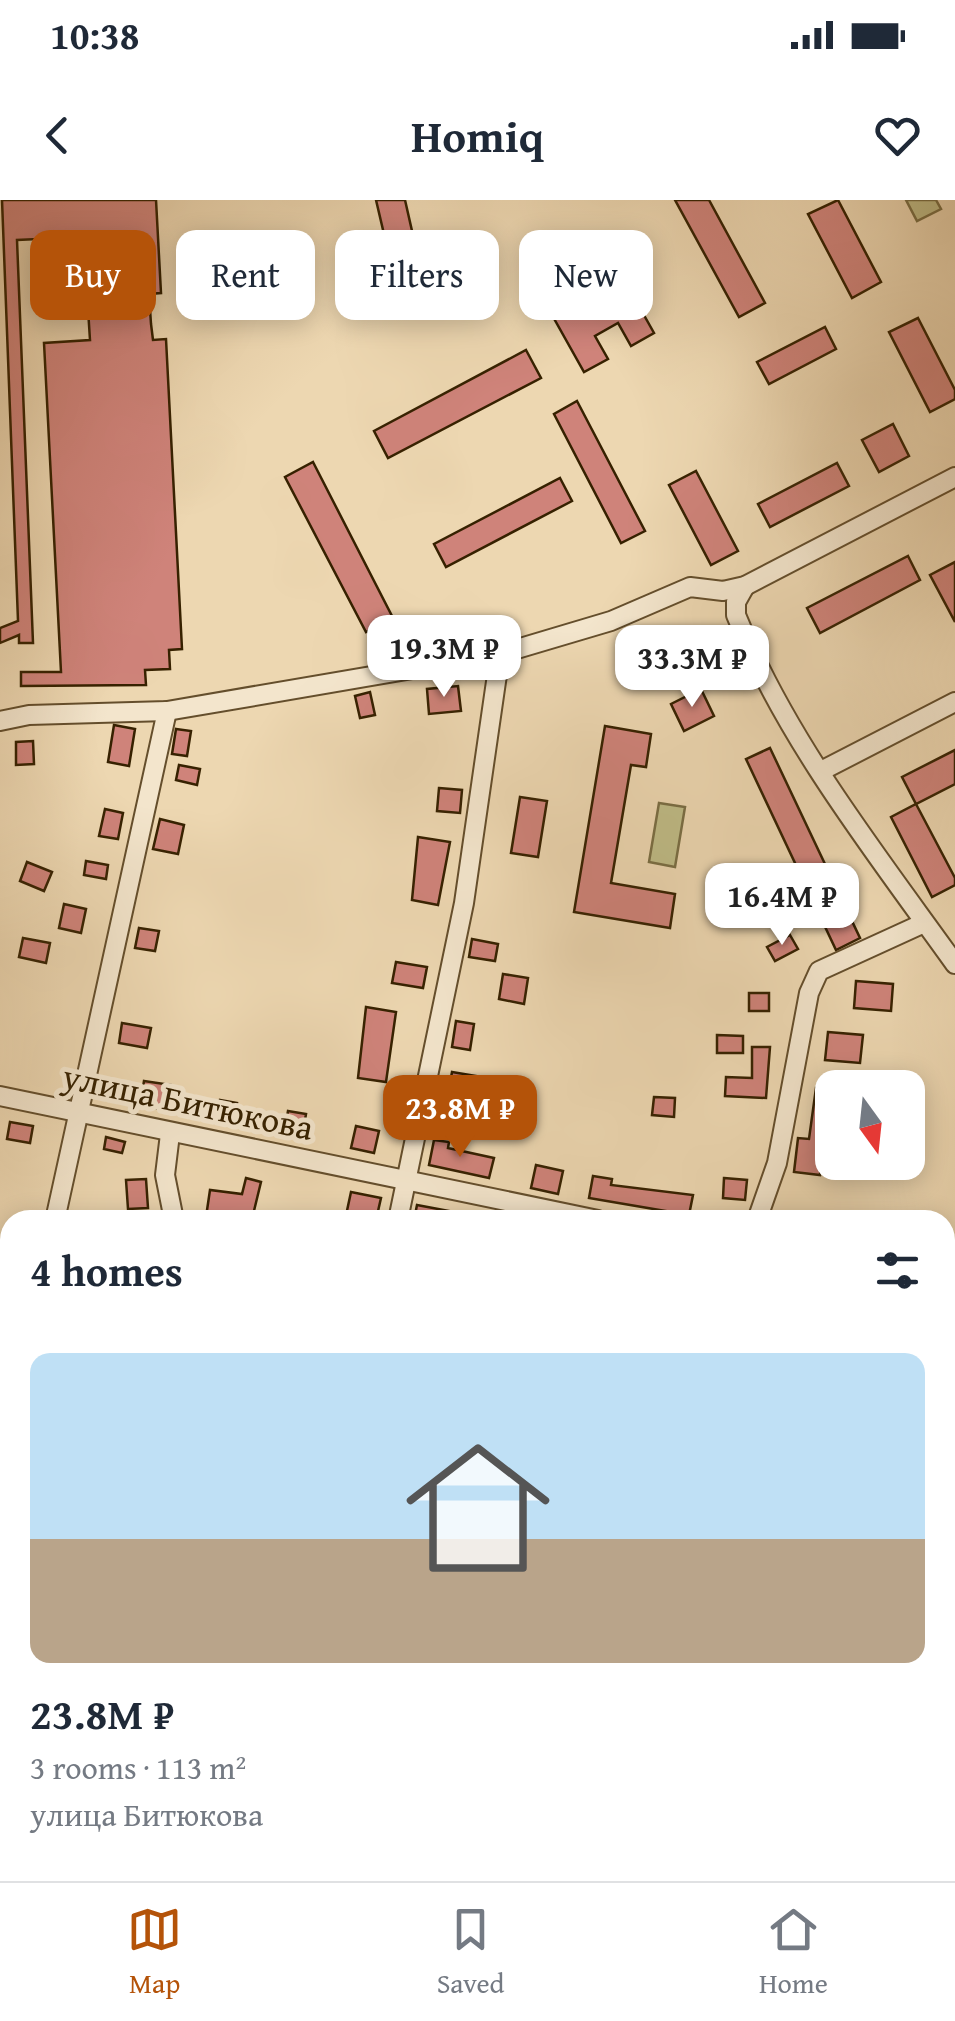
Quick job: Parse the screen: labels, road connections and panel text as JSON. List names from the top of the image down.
{
  "streets": {
    "street": ["улица Битюкова"]
  },
  "north": "bottom",
  "page": {
    "status": "10:38",
    "header": "Homiq",
    "chip": [
      "Buy",
      "Rent",
      "Filters",
      "New"
    ],
    "price": [
      "19.3M ₽",
      "33.3M ₽",
      "16.4M ₽",
      "23.8M ₽"
    ],
    "heading": "4 homes",
    "list": [
      {
        "name": "23.8M ₽",
        "note": "3 rooms · 113 m² · улица Битюкова"
      }
    ],
    "tabs": ["Map", "Saved", "Home"]
  }
}
